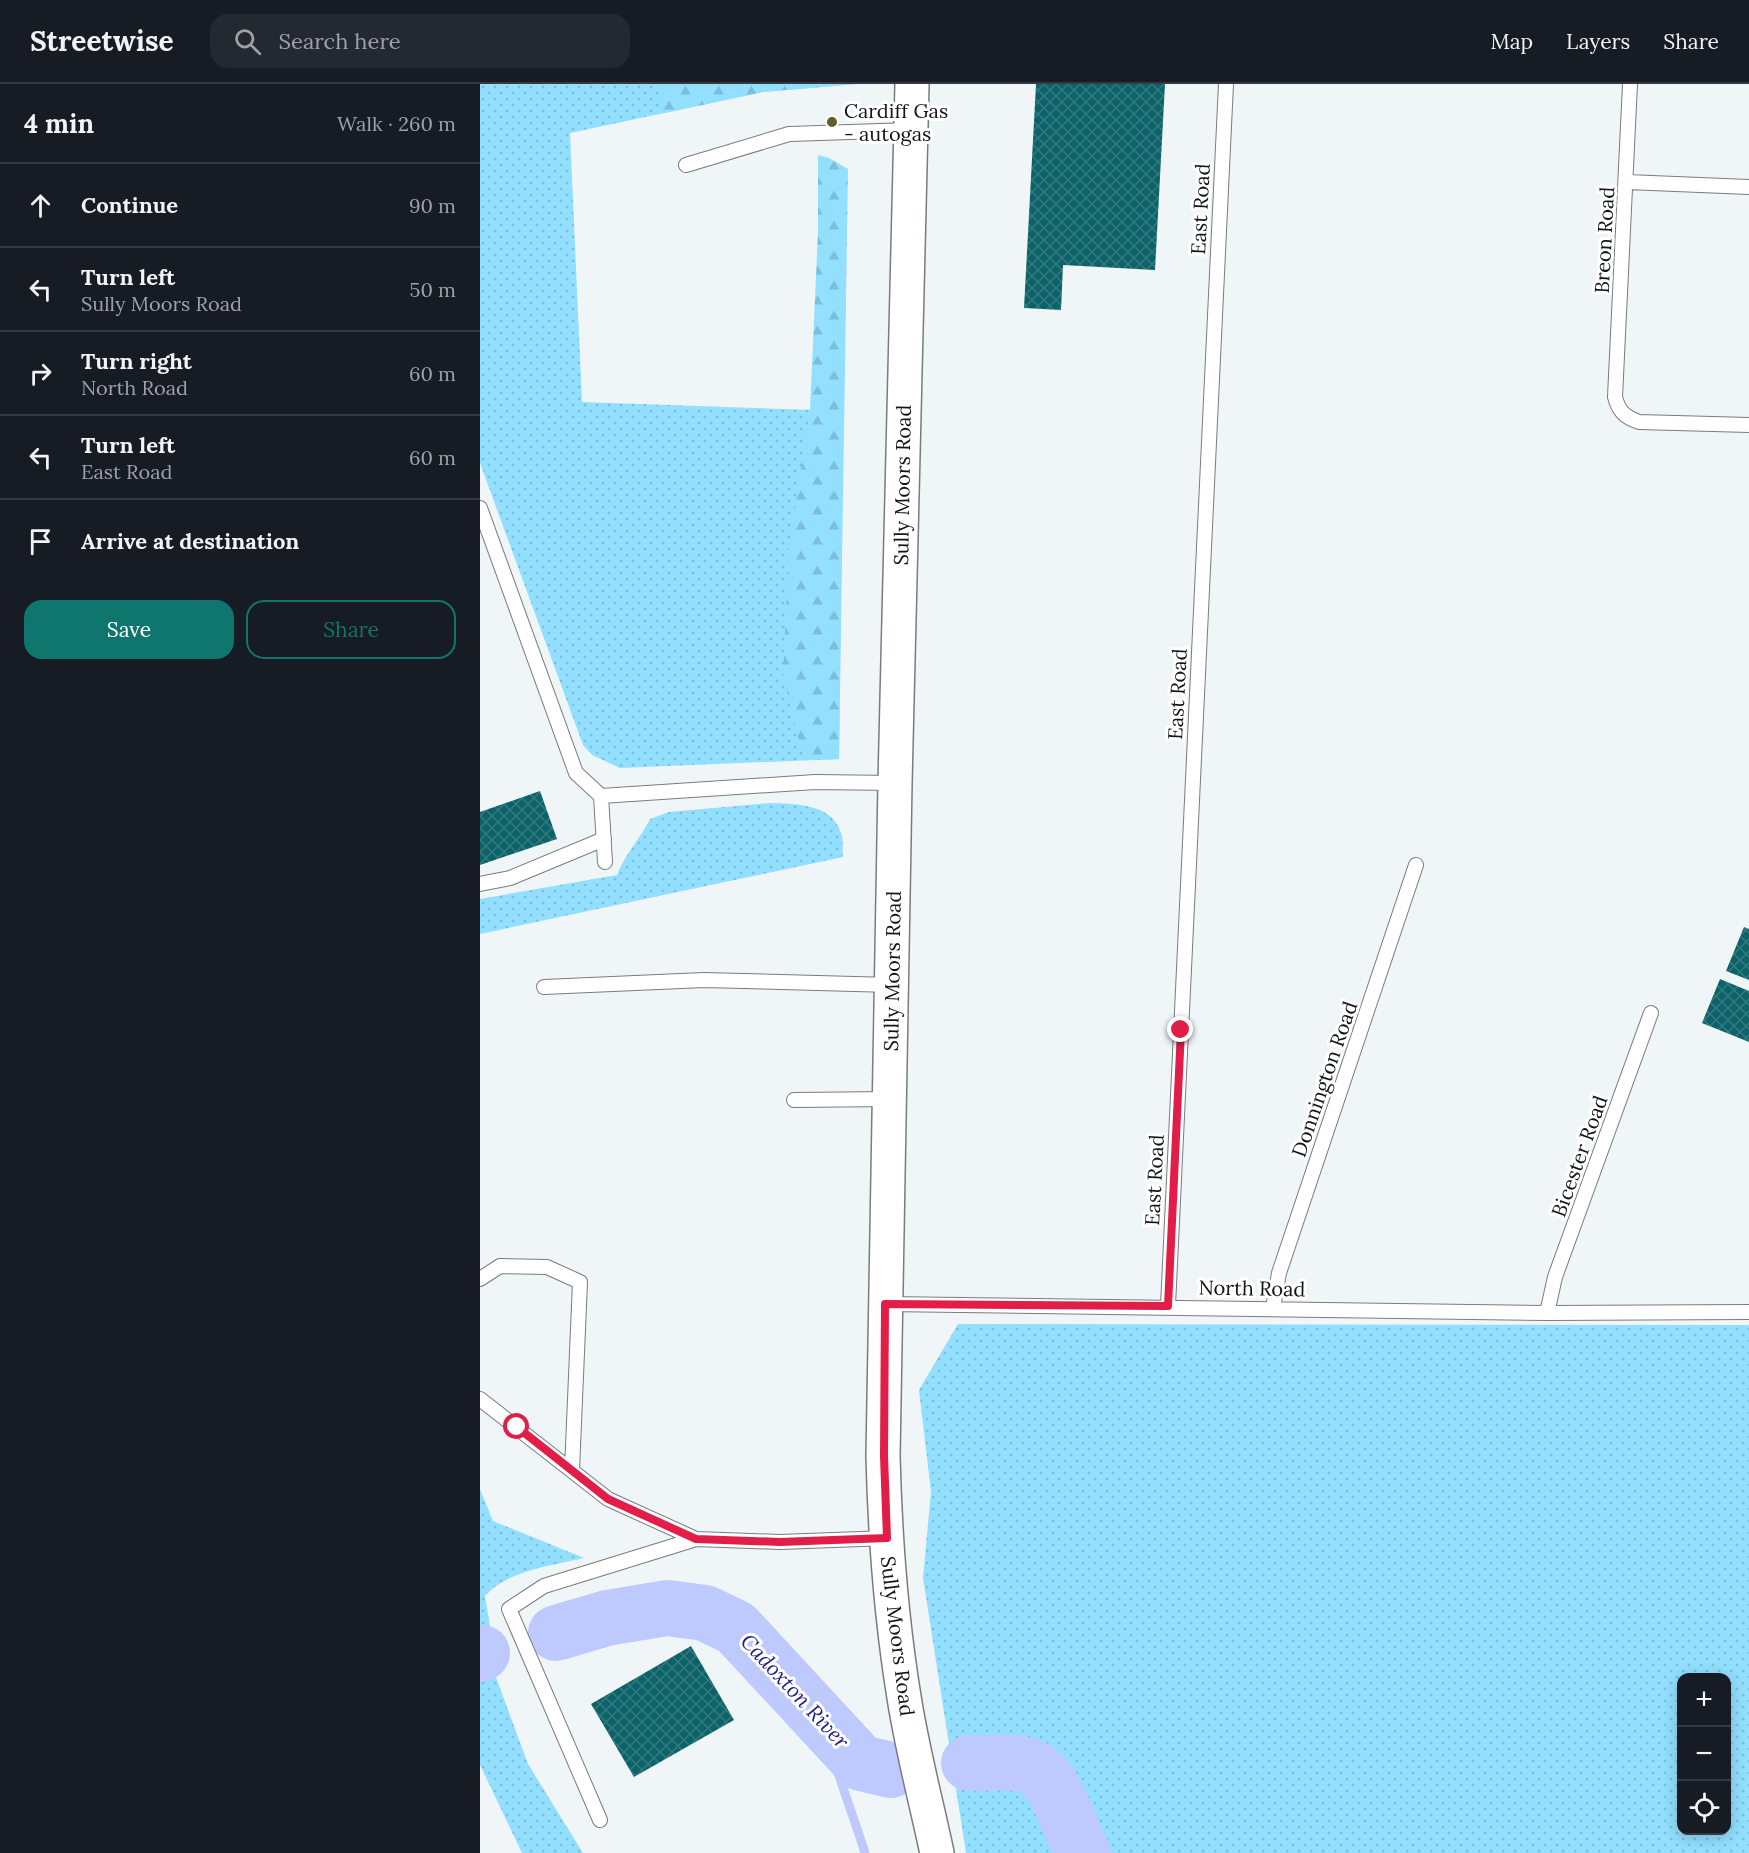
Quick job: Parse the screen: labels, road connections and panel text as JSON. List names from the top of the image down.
{
  "streets": {
    "main road": ["Sully Moors Road"],
    "lane": [
      "East Road",
      "Breon Road",
      "Donnington Road",
      "Bicester Road",
      "North Road"
    ]
  },
  "crossings": [
    ["East Road", "North Road"],
    ["Sully Moors Road", "North Road"],
    ["Donnington Road", "North Road"],
    ["Bicester Road", "North Road"]
  ],
  "water": ["Cadoxton River"],
  "places": ["Cardiff Gas - autogas"],
  "page": {
    "header": "Streetwise",
    "search": "Search here",
    "nav": ["Map", "Layers", "Share"],
    "heading": ["4 min", "Walk · 260 m"],
    "list": [
      ["Continue", "90 m"],
      ["Turn left", "Sully Moors Road", "50 m"],
      ["Turn right", "North Road", "60 m"],
      ["Turn left", "East Road", "60 m"],
      "Arrive at destination"
    ],
    "buttons": ["Save", "Share"],
    "map_buttons": ["+", "−"]
  }
}
